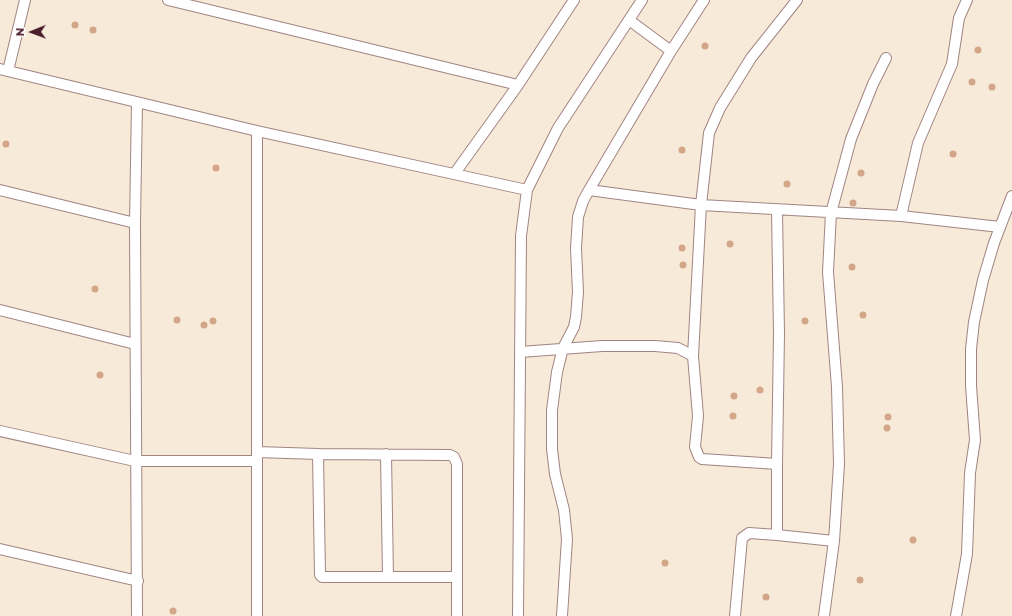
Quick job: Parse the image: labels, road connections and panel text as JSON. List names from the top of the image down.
{
  "north": "left"
}
